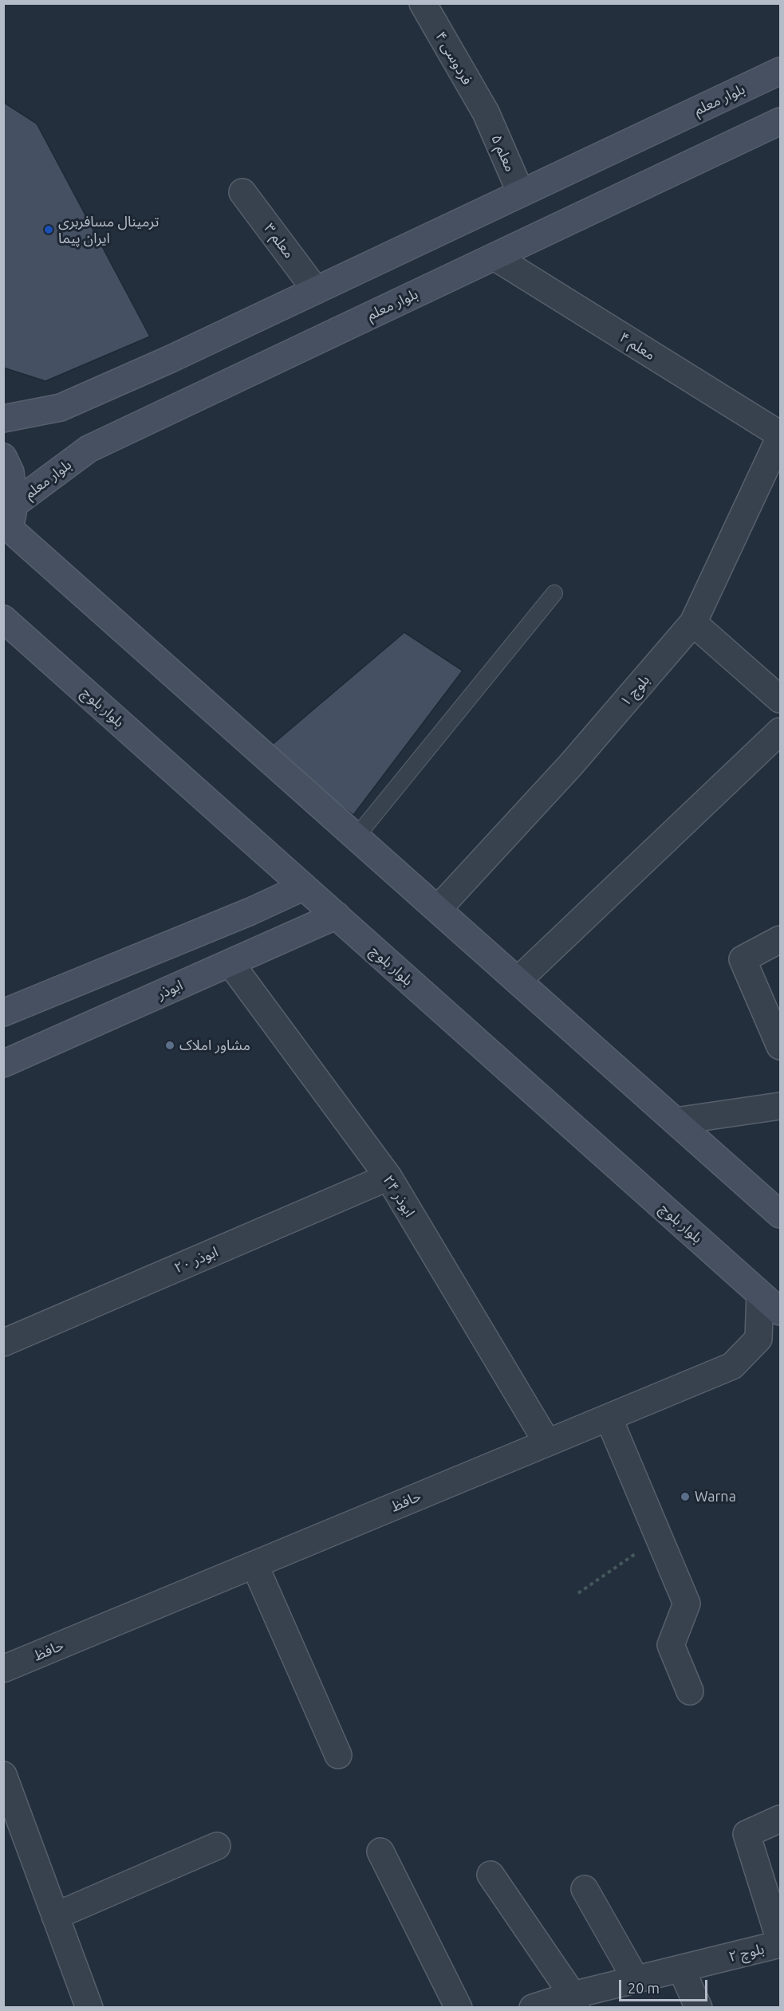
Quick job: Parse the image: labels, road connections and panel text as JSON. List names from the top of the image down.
{
  "streets": {
    "main road": ["بلوار معلم", "بلوار بلوچ", "ابوذر"],
    "street": [
      "فردوسی ۴",
      "معلم ۵",
      "معلم ۳",
      "معلم ۴",
      "بلوچ ۱",
      "ابوذر ۲۴",
      "ابوذر ۲۰",
      "حافظ",
      "بلوچ ۲"
    ]
  },
  "crossings": [
    ["فردوسی ۴", "معلم ۵"],
    ["بلوار معلم", "معلم ۵"],
    ["بلوار معلم", "معلم ۳"],
    ["بلوار معلم", "معلم ۴"],
    ["معلم ۴", "بلوچ ۱"],
    ["بلوار بلوچ", "ابوذر"],
    ["بلوار بلوچ", "حافظ"],
    ["ابوذر", "ابوذر ۲۴"],
    ["ابوذر ۲۴", "ابوذر ۲۰"],
    ["ابوذر ۲۴", "حافظ"]
  ],
  "places": ["ترمینال مسافربری ایران پیما", "مشاور املاک", "Warna"],
  "scale_bar": "20 m"
}
